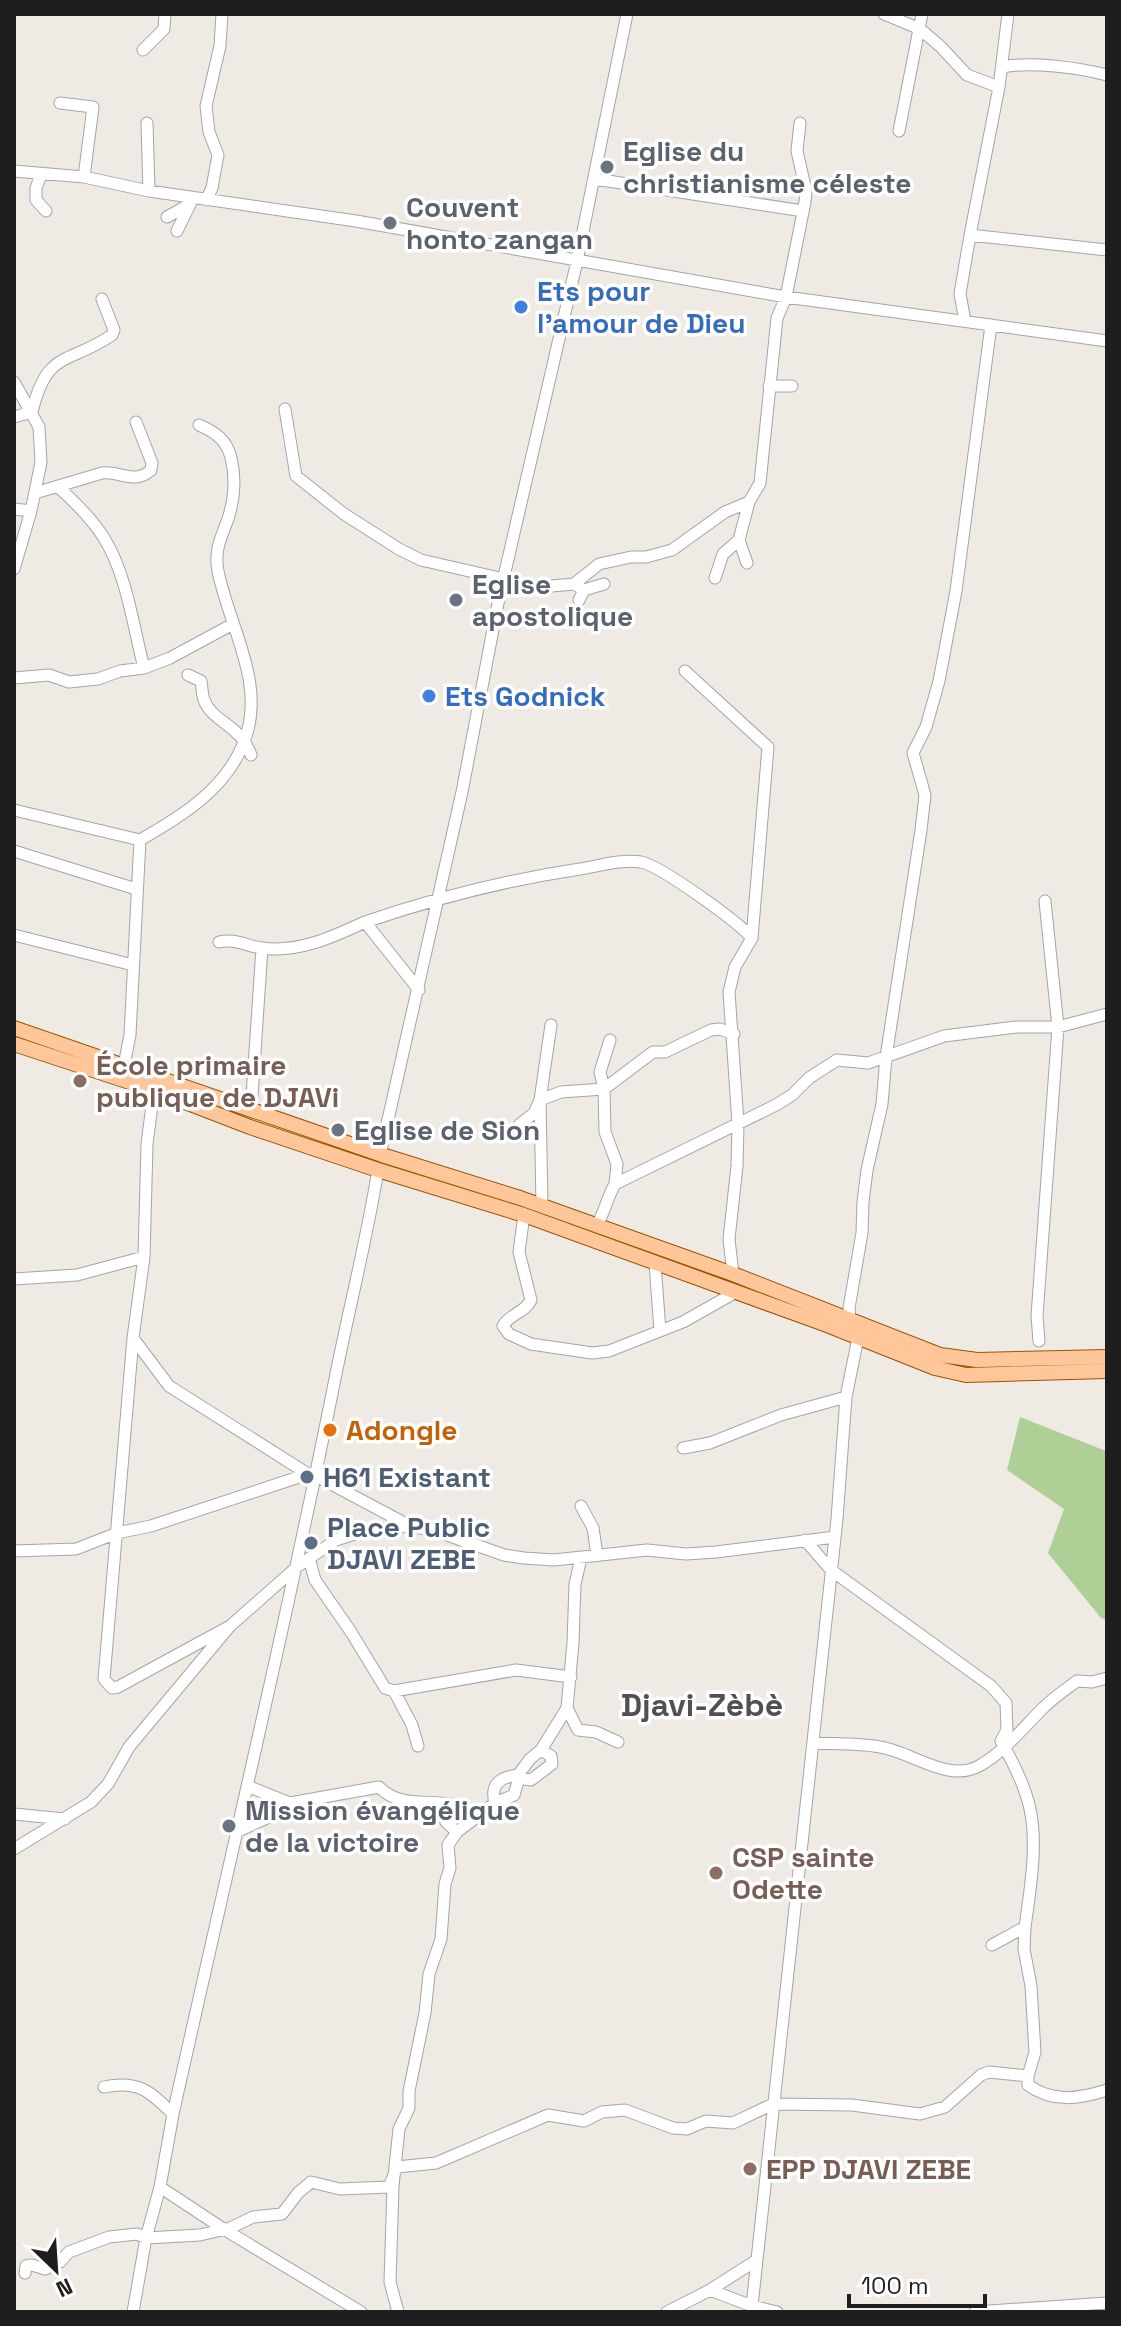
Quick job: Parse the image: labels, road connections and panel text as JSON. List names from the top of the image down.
{
  "districts": ["Djavi-Zèbè"],
  "places": [
    "Eglise du christianisme céleste",
    "Couvent honto zangan",
    "Ets pour l'amour de Dieu",
    "Eglise apostolique",
    "Ets Godnick",
    "École primaire publique de DJAVi",
    "Eglise de Sion",
    "Adongle",
    "H61 Existant",
    "Place Public DJAVI ZEBE",
    "Mission évangélique de la victoire",
    "CSP sainte Odette",
    "EPP DJAVI ZEBE"
  ],
  "scale_bar": "100 m",
  "north": "bottom right"
}
